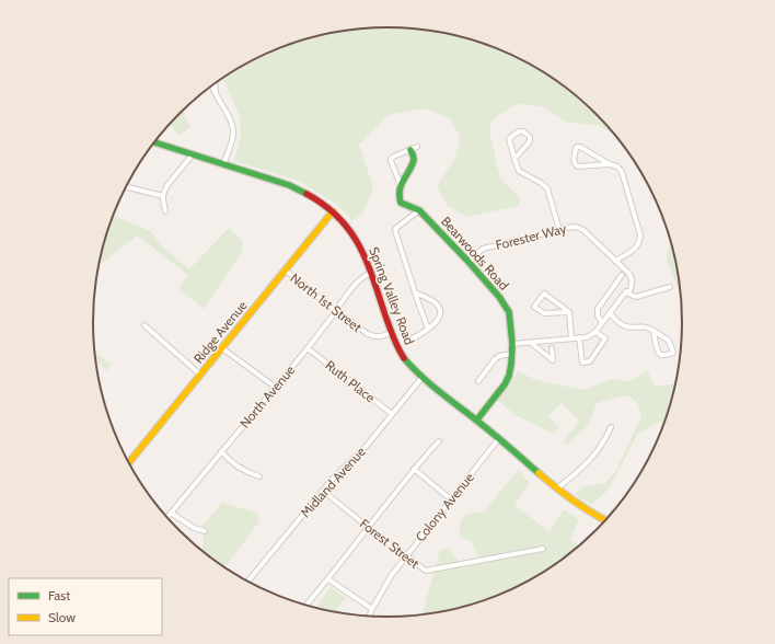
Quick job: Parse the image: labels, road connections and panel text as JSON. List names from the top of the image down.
{
  "streets": {
    "street": [
      "Forester Way",
      "Bearwoods Road",
      "Spring Valley Road",
      "North 1st Street",
      "Ridge Avenue",
      "Ruth Place",
      "North Avenue",
      "Midland Avenue",
      "Colony Avenue",
      "Forest Street"
    ]
  },
  "crossings": [
    ["Forester Way", "Bearwoods Road"],
    ["Bearwoods Road", "Spring Valley Road"],
    ["Spring Valley Road", "North 1st Street"],
    ["Spring Valley Road", "Ridge Avenue"],
    ["Spring Valley Road", "North Avenue"],
    ["Spring Valley Road", "Midland Avenue"],
    ["Spring Valley Road", "Colony Avenue"],
    ["North 1st Street", "Ridge Avenue"],
    ["North 1st Street", "North Avenue"],
    ["Ruth Place", "North Avenue"],
    ["Ruth Place", "Midland Avenue"],
    ["Midland Avenue", "Forest Street"],
    ["Colony Avenue", "Forest Street"]
  ],
  "legend": ["Fast", "Slow"]
}
